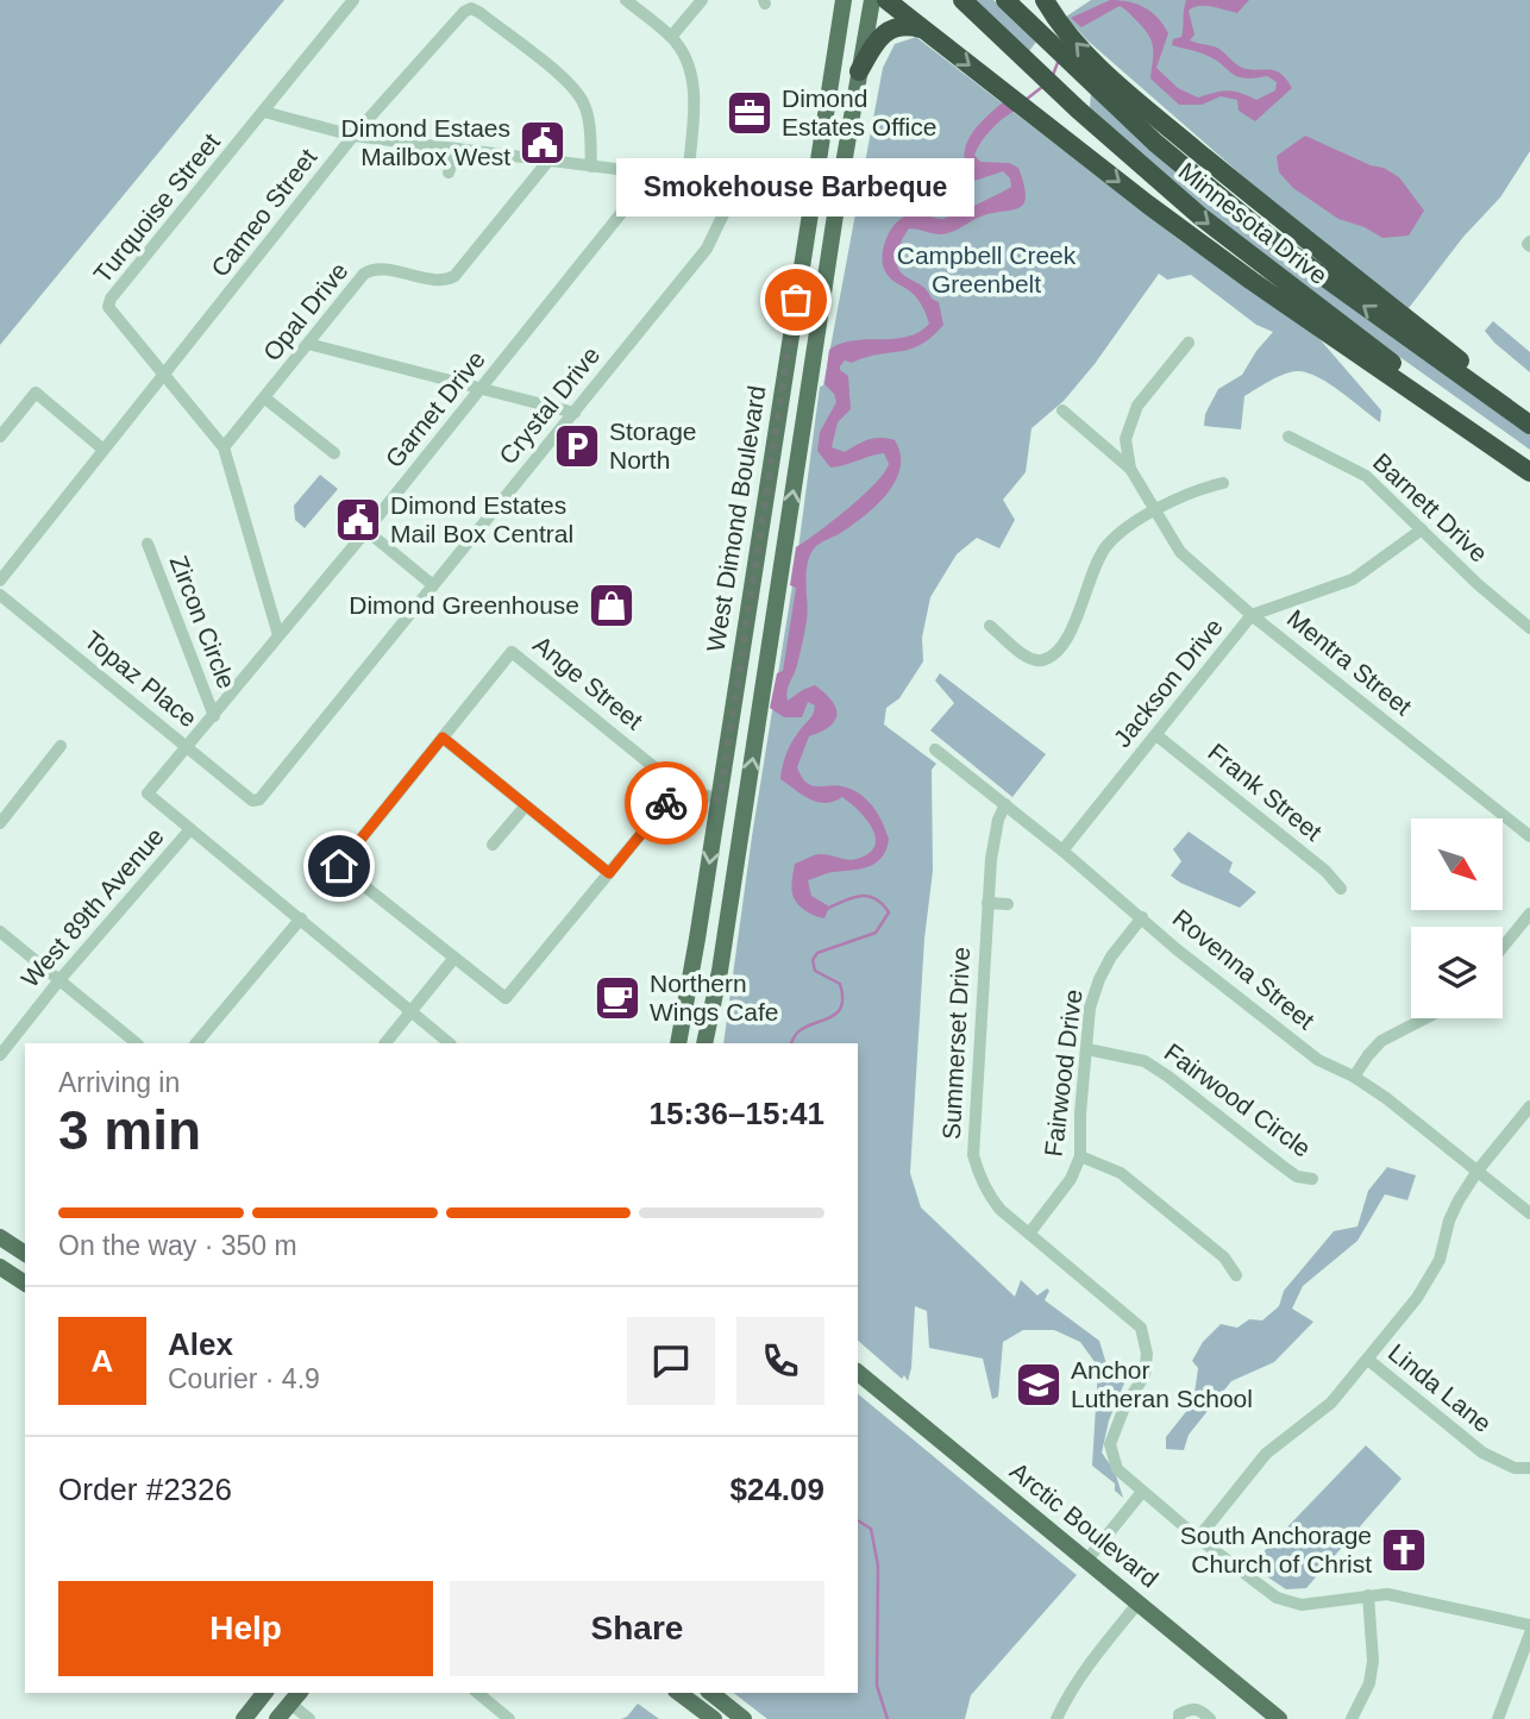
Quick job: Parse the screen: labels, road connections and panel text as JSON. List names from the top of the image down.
{
  "streets": {
    "highway": ["Minnesota Drive"],
    "main road": ["West Dimond Boulevard", "Arctic Boulevard"],
    "street": [
      "Turquoise Street",
      "Cameo Street",
      "Opal Drive",
      "Crystal Drive",
      "Garnet Drive",
      "Barnett Drive",
      "Zircon Circle",
      "Mentra Street",
      "Topaz Place",
      "Ange Street",
      "Jackson Drive",
      "Frank Street",
      "West 89th Avenue",
      "Rovenna Street",
      "Summerset Drive",
      "Fairwood Drive",
      "Fairwood Circle",
      "Linda Lane"
    ]
  },
  "crossings": [
    ["Turquoise Street", "Cameo Street"],
    ["Turquoise Street", "Opal Drive"],
    ["Turquoise Street", "Garnet Drive"],
    ["Crystal Drive", "Topaz Place"],
    ["Garnet Drive", "Zircon Circle"],
    ["Garnet Drive", "Topaz Place"],
    ["Garnet Drive", "West 89th Avenue"],
    ["Barnett Drive", "Jackson Drive"],
    ["West Dimond Boulevard", "Ange Street"],
    ["Mentra Street", "Jackson Drive"],
    ["Jackson Drive", "Frank Street"],
    ["Jackson Drive", "Rovenna Street"],
    ["Rovenna Street", "Summerset Drive"],
    ["Rovenna Street", "Fairwood Drive"],
    ["Summerset Drive", "Fairwood Drive"],
    ["Fairwood Drive", "Fairwood Circle"]
  ],
  "parks": ["Campbell Creek Greenbelt"],
  "places": {
    "office": ["Dimond Estates Office"],
    "public building": ["Dimond Estaes Mailbox West", "Dimond Estates Mail Box Central"],
    "other": ["Smokehouse Barbeque"],
    "parking": ["Storage North"],
    "shop": ["Dimond Greenhouse"],
    "cafe": ["Northern Wings Cafe"],
    "school or university": ["Anchor Lutheran School"],
    "church": ["South Anchorage Church of Christ"]
  },
  "north": "bottom right",
  "page": {
    "bubble": "Smokehouse Barbeque",
    "heading": ["3 min", "Arriving in", "15:36–15:41"],
    "panel": [
      "Alex",
      "Courier · 4.9",
      "Order #2326",
      "$24.09"
    ],
    "bar": "On the way · 350 m",
    "round": "A",
    "buttons": ["Help", "Share"]
  }
}
